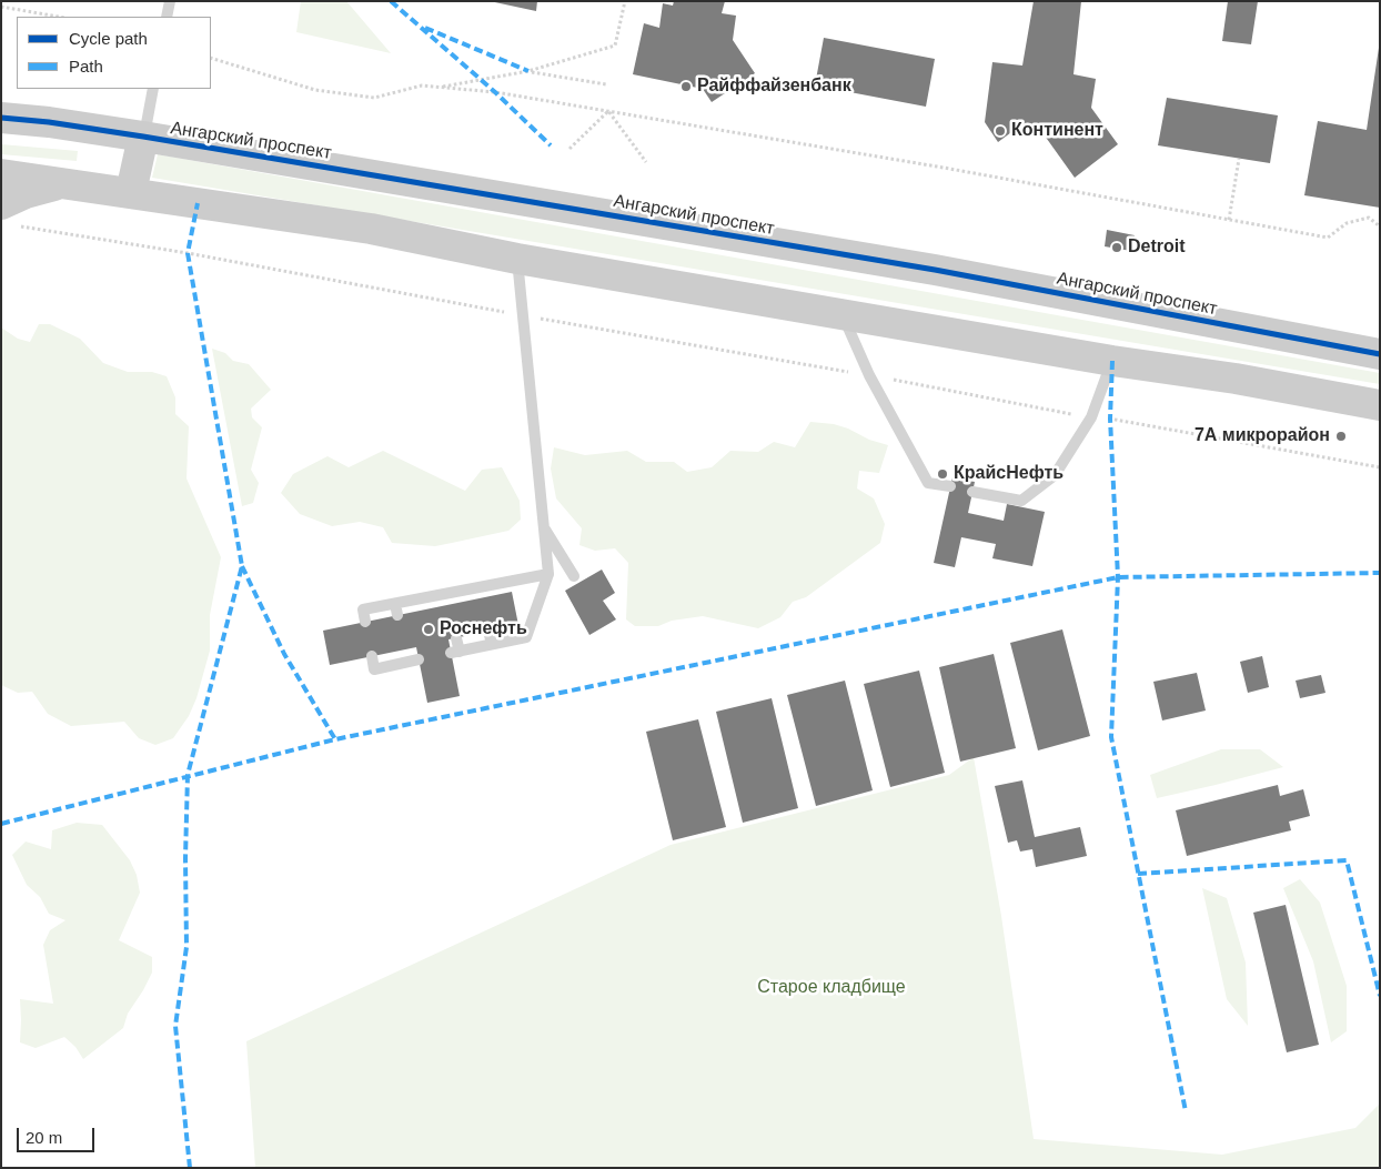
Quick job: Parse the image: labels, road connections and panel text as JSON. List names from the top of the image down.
{
  "streets": {
    "street": ["Ангарский проспект"]
  },
  "parks": ["Старое кладбище"],
  "places": [
    "Райффайзенбанк",
    "Континент",
    "Detroit",
    "7А микрорайон",
    "КрайсНефть",
    "Роснефть"
  ],
  "legend": ["Cycle path", "Path"],
  "scale_bar": "20 m"
}
